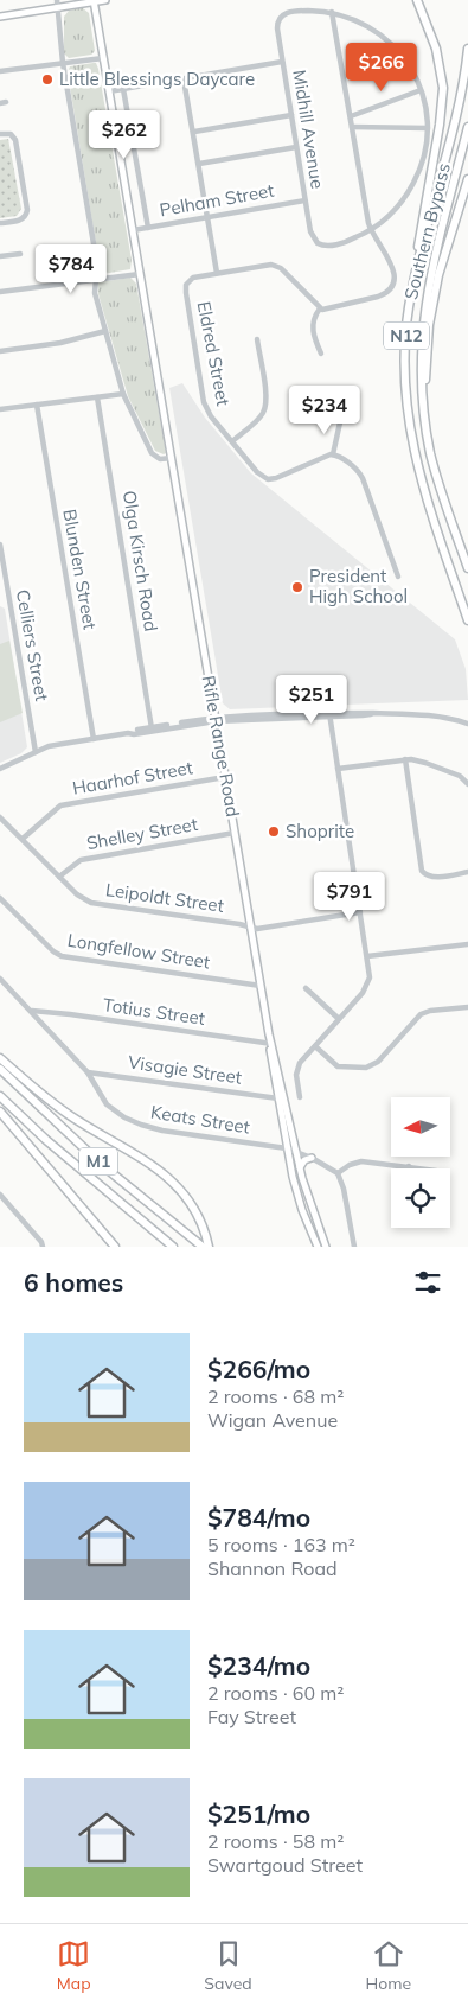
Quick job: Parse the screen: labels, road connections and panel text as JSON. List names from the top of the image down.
{
  "streets": {
    "highway": ["Southern Bypass", "N12", "M1"],
    "main road": ["Rifle Range Road"],
    "street": [
      "Midhill Avenue",
      "Pelham Street",
      "Eldred Street",
      "Olga Kirsch Road",
      "Blunden Street",
      "Celliers Street",
      "Haarhof Street",
      "Shelley Street",
      "Leipoldt Street",
      "Longfellow Street",
      "Totius Street",
      "Visagie Street",
      "Keats Street"
    ]
  },
  "crossings": [
    ["Midhill Avenue", "Pelham Street"],
    ["Pelham Street", "Rifle Range Road"],
    ["Rifle Range Road", "Haarhof Street"],
    ["Rifle Range Road", "Shelley Street"],
    ["Rifle Range Road", "Leipoldt Street"],
    ["Rifle Range Road", "Longfellow Street"],
    ["Rifle Range Road", "Totius Street"],
    ["Rifle Range Road", "Visagie Street"],
    ["Rifle Range Road", "Keats Street"],
    ["Haarhof Street", "Leipoldt Street"],
    ["Shelley Street", "Leipoldt Street"],
    ["Totius Street", "Keats Street"],
    ["Visagie Street", "Keats Street"]
  ],
  "places": ["Little Blessings Daycare", "President High School", "Shoprite"],
  "north": "left",
  "page": {
    "price": [
      "$266",
      "$262",
      "$784",
      "$234",
      "$251",
      "$791"
    ],
    "heading": "6 homes",
    "list": [
      {
        "name": "$266/mo",
        "note": "2 rooms · 68 m² · Wigan Avenue"
      },
      {
        "name": "$784/mo",
        "note": "5 rooms · 163 m² · Shannon Road"
      },
      {
        "name": "$234/mo",
        "note": "2 rooms · 60 m² · Fay Street"
      },
      {
        "name": "$251/mo",
        "note": "2 rooms · 58 m² · Swartgoud Street"
      }
    ],
    "tabs": ["Map", "Saved", "Home"]
  }
}
